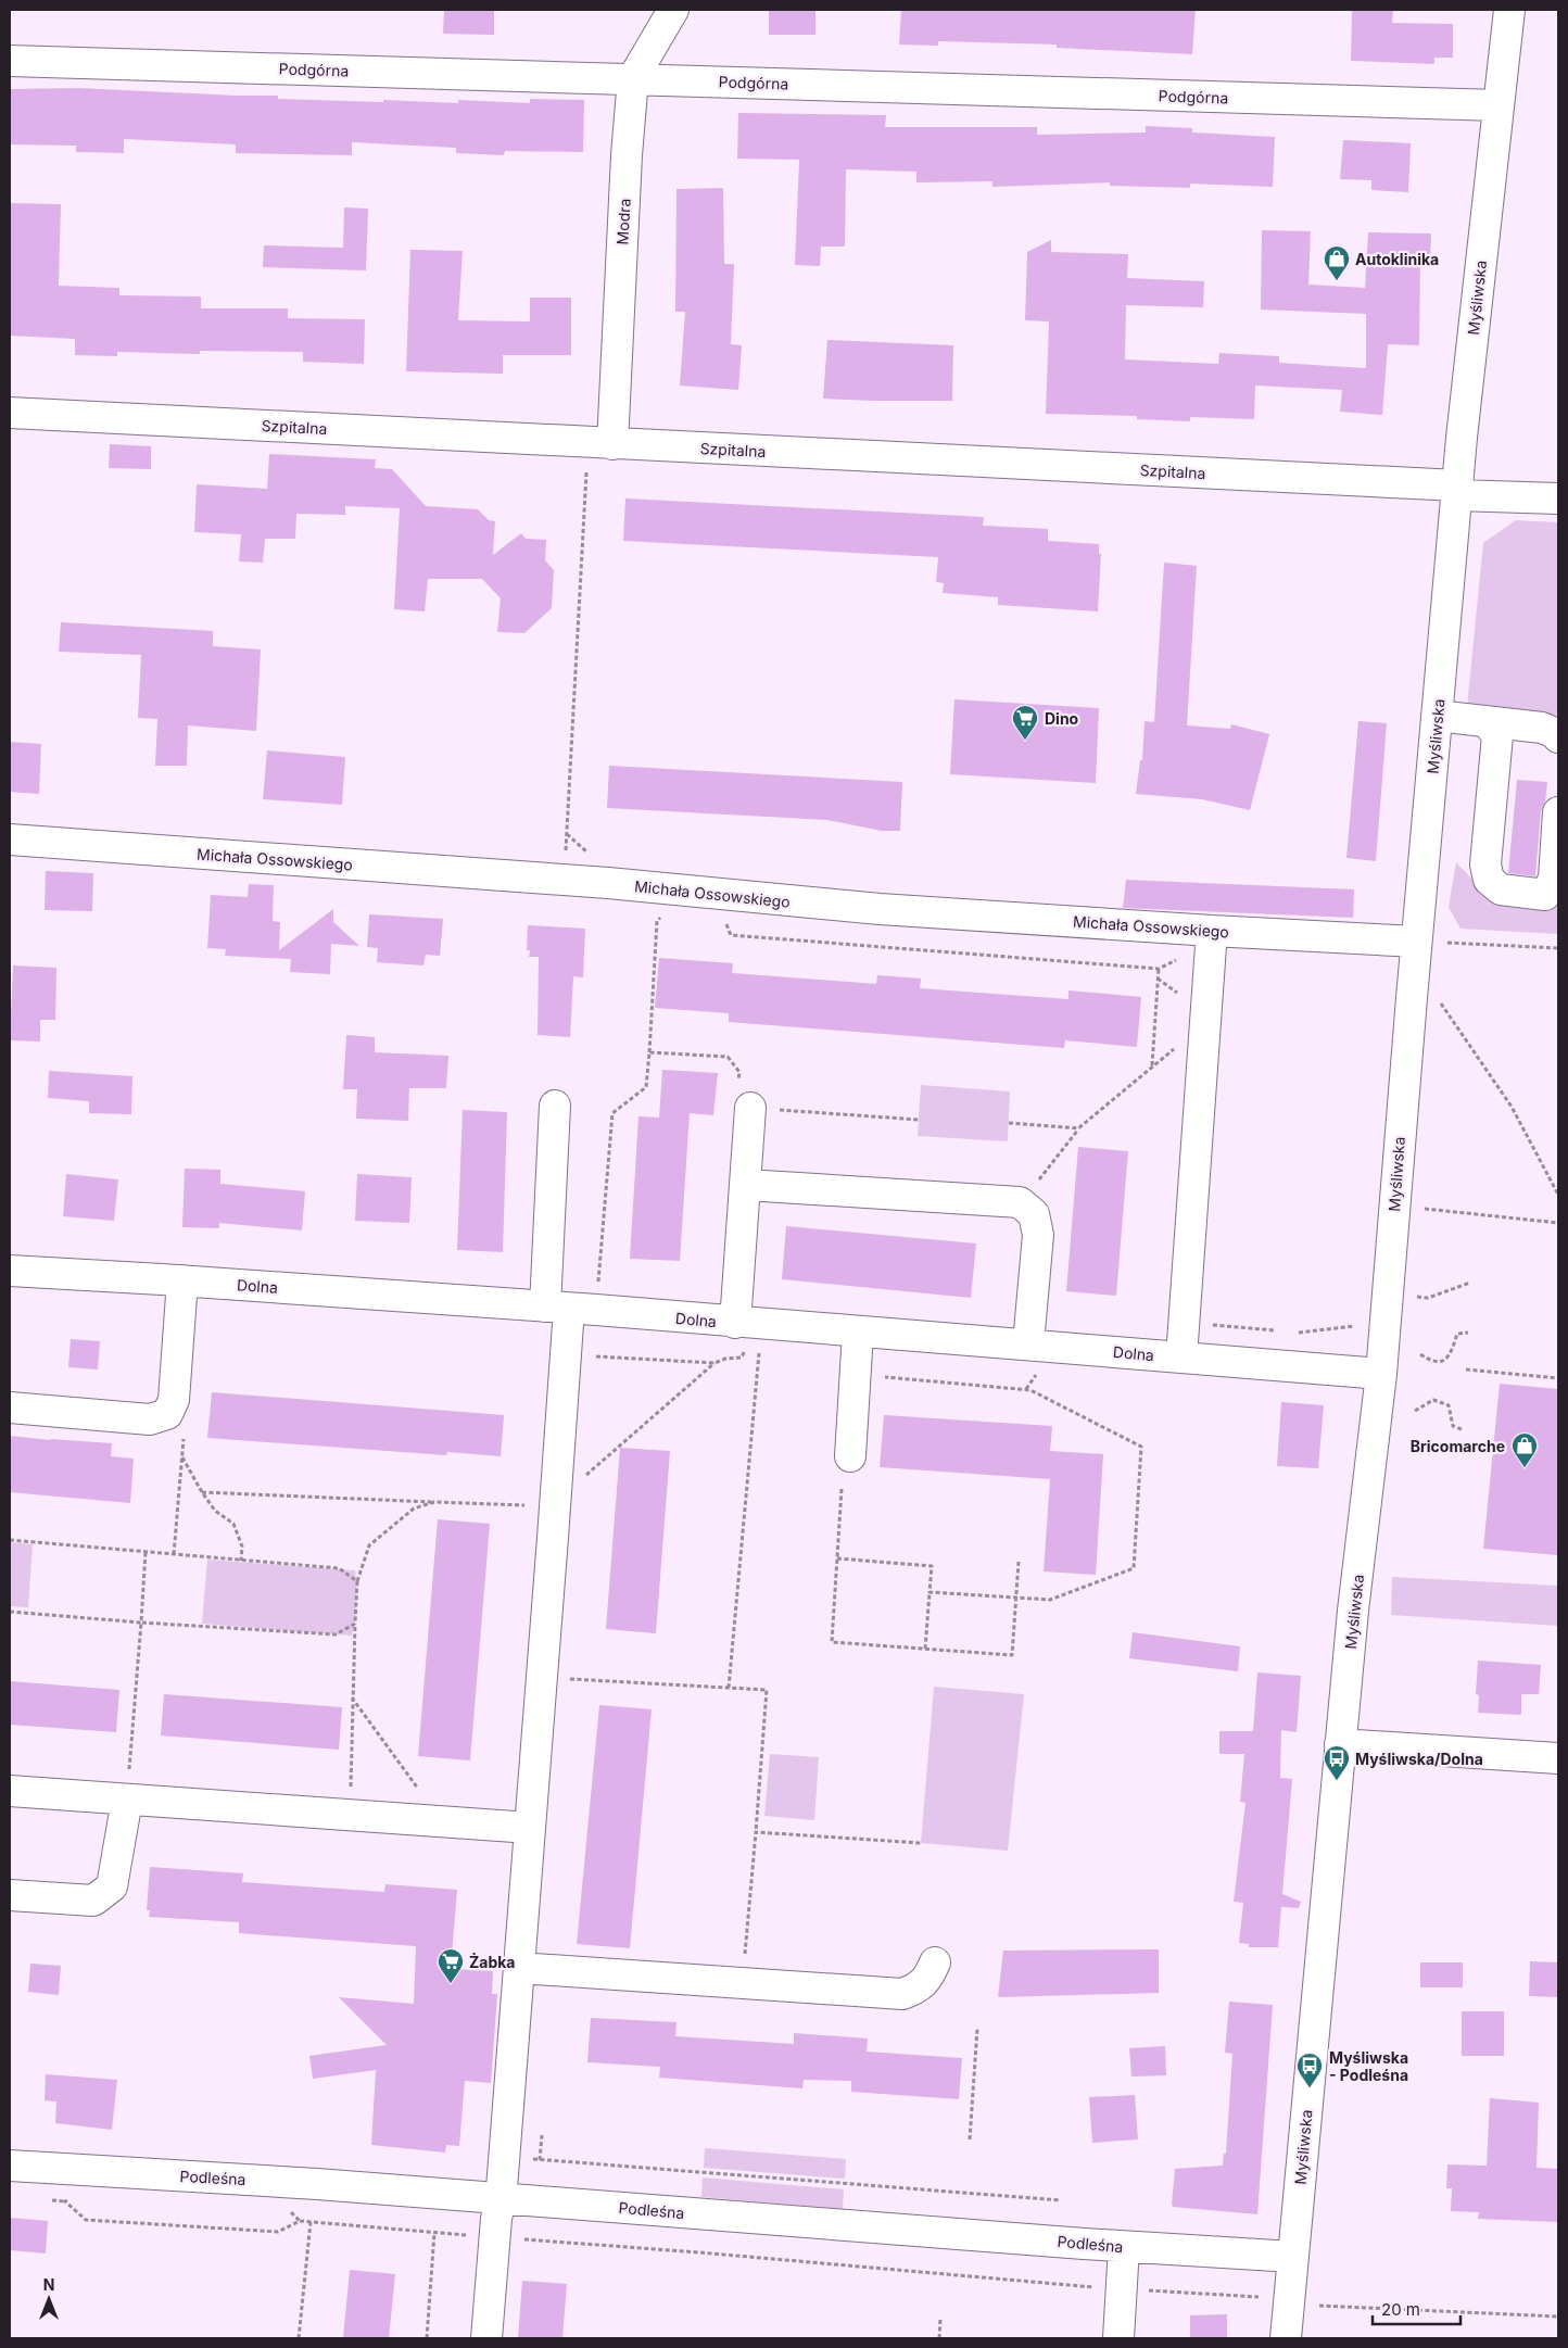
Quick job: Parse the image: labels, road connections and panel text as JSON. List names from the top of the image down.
{
  "streets": {
    "street": [
      "Podgórna",
      "Modra",
      "Myśliwska",
      "Szpitalna",
      "Michała Ossowskiego",
      "Dolna",
      "Podleśna"
    ]
  },
  "crossings": [
    ["Podgórna", "Modra"],
    ["Podgórna", "Myśliwska"],
    ["Modra", "Szpitalna"],
    ["Myśliwska", "Szpitalna"],
    ["Myśliwska", "Michała Ossowskiego"],
    ["Myśliwska", "Dolna"],
    ["Myśliwska", "Podleśna"]
  ],
  "places": {
    "shop": ["Autoklinika", "Bricomarche"],
    "supermarket": ["Dino", "Żabka"],
    "bus stop": ["Myśliwska/Dolna", "Myśliwska - Podleśna"]
  },
  "scale_bar": "20 m",
  "north": "top"
}
